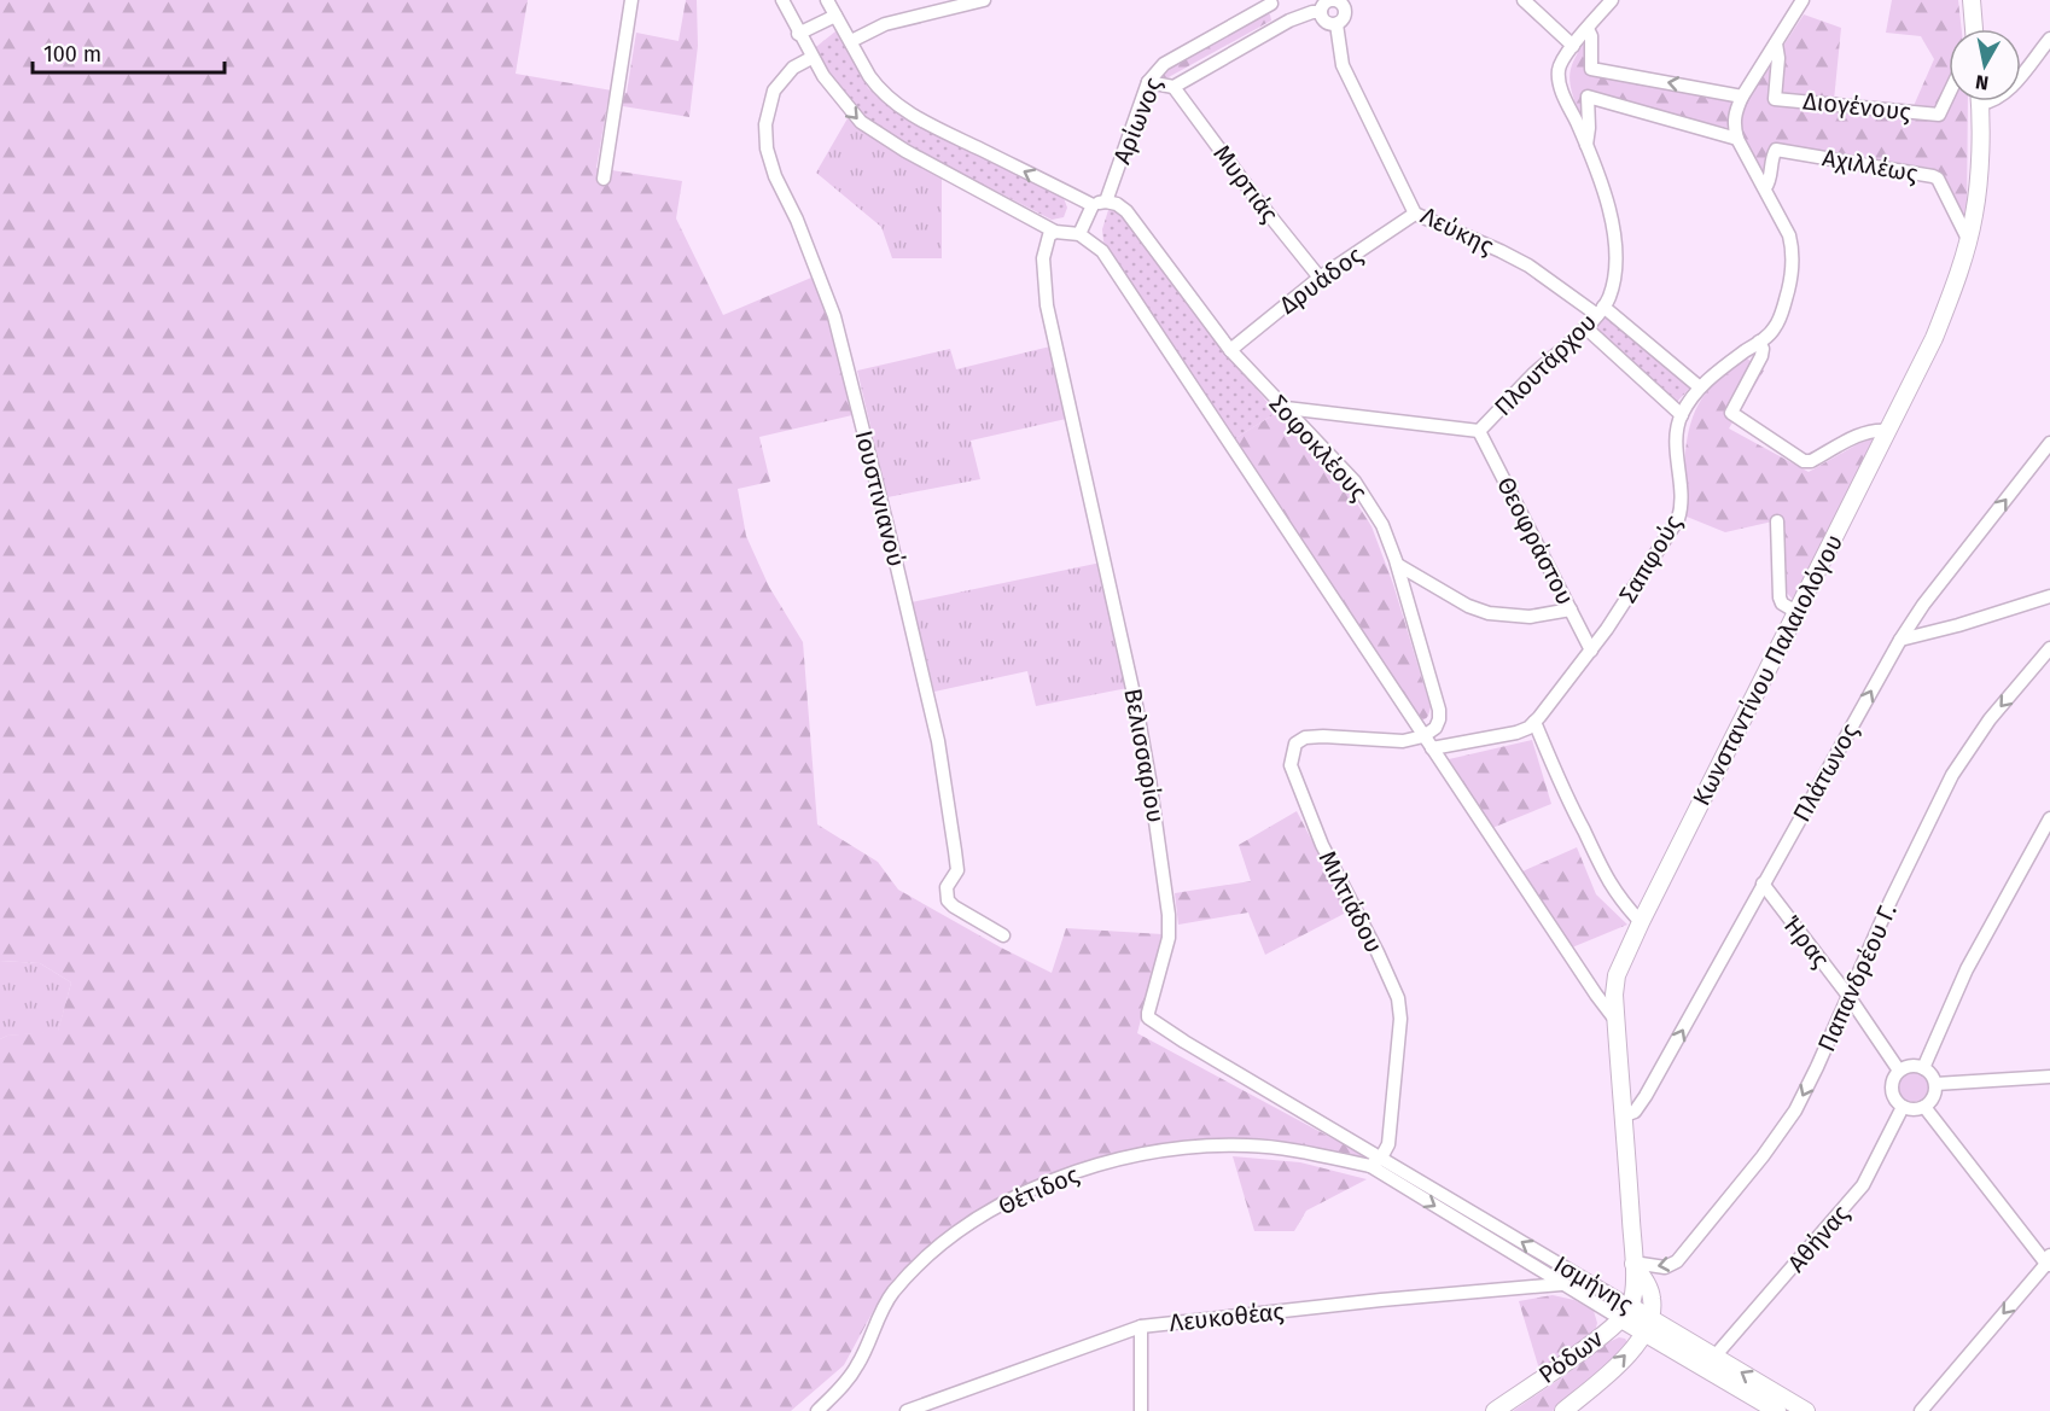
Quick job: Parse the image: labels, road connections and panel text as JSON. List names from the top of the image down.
{
  "streets": {
    "street": [
      "Διογένους",
      "Αρίωνος",
      "Αχιλλέως",
      "Μυρτιάς",
      "Λεύκης",
      "Δρυάδος",
      "Πλουτάρχου",
      "Σοφοκλέους",
      "Ιουστινιανού",
      "Θεοφράστου",
      "Σαπφούς",
      "Κωνσταντίνου Παλαιολόγου",
      "Βελισσαρίου",
      "Πλάτωνος",
      "Μιλτιάδου",
      "Ήρας",
      "Παπανδρέου Γ.",
      "Θέτιδος",
      "Αθήνας",
      "Ισμήνης",
      "Λευκοθέας",
      "Ρόδων"
    ]
  },
  "crossings": [
    ["Αρίωνος", "Σοφοκλέους"],
    ["Αχιλλέως", "Σαπφούς"],
    ["Αχιλλέως", "Κωνσταντίνου Παλαιολόγου"],
    ["Μυρτιάς", "Δρυάδος"],
    ["Λεύκης", "Δρυάδος"],
    ["Λεύκης", "Πλουτάρχου"],
    ["Λεύκης", "Σαπφούς"],
    ["Δρυάδος", "Σοφοκλέους"],
    ["Πλουτάρχου", "Σοφοκλέους"],
    ["Πλουτάρχου", "Θεοφράστου"],
    ["Σοφοκλέους", "Μιλτιάδου"],
    ["Θεοφράστου", "Σαπφούς"],
    ["Κωνσταντίνου Παλαιολόγου", "Πλάτωνος"],
    ["Κωνσταντίνου Παλαιολόγου", "Παπανδρέου Γ."],
    ["Βελισσαρίου", "Μιλτιάδου"],
    ["Βελισσαρίου", "Θέτιδος"],
    ["Βελισσαρίου", "Ισμήνης"],
    ["Πλάτωνος", "Ήρας"],
    ["Μιλτιάδου", "Θέτιδος"],
    ["Μιλτιάδου", "Ισμήνης"],
    ["Ήρας", "Παπανδρέου Γ."],
    ["Ήρας", "Αθήνας"],
    ["Θέτιδος", "Ισμήνης"],
    ["Αθήνας", "Ισμήνης"],
    ["Ισμήνης", "Λευκοθέας"],
    ["Ισμήνης", "Ρόδων"]
  ],
  "one_way": ["Πλάτωνος"],
  "scale_bar": "100 m",
  "north": "bottom"
}
